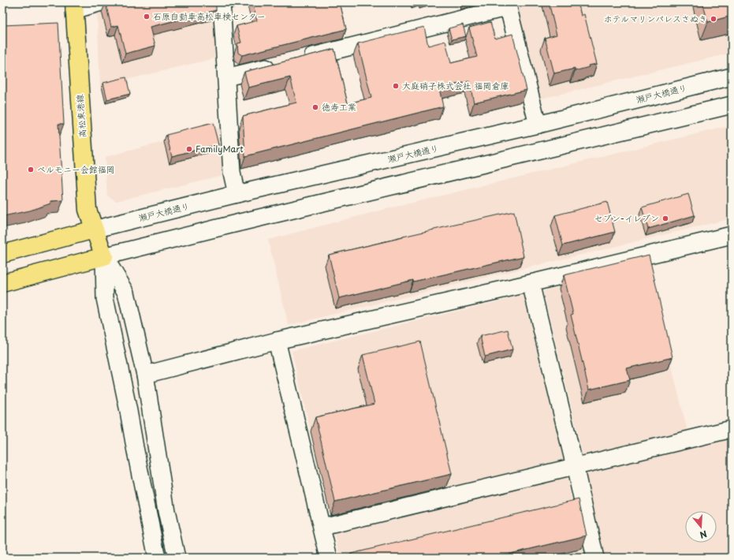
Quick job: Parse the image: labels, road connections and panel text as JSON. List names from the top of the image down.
{
  "streets": {
    "main road": ["高松東港線"],
    "street": ["瀬戸大橋通り"]
  },
  "crossings": [
    ["瀬戸大橋通り", "高松東港線"]
  ],
  "places": [
    "石原自動車高松車検センター",
    "ホテルマリンパレスさぬき",
    "大庭硝子株式会社 福岡倉庫",
    "徳寿工業",
    "FamilyMart",
    "ベルモニー会館福岡",
    "セブン-イレブン"
  ],
  "north": "bottom"
}
